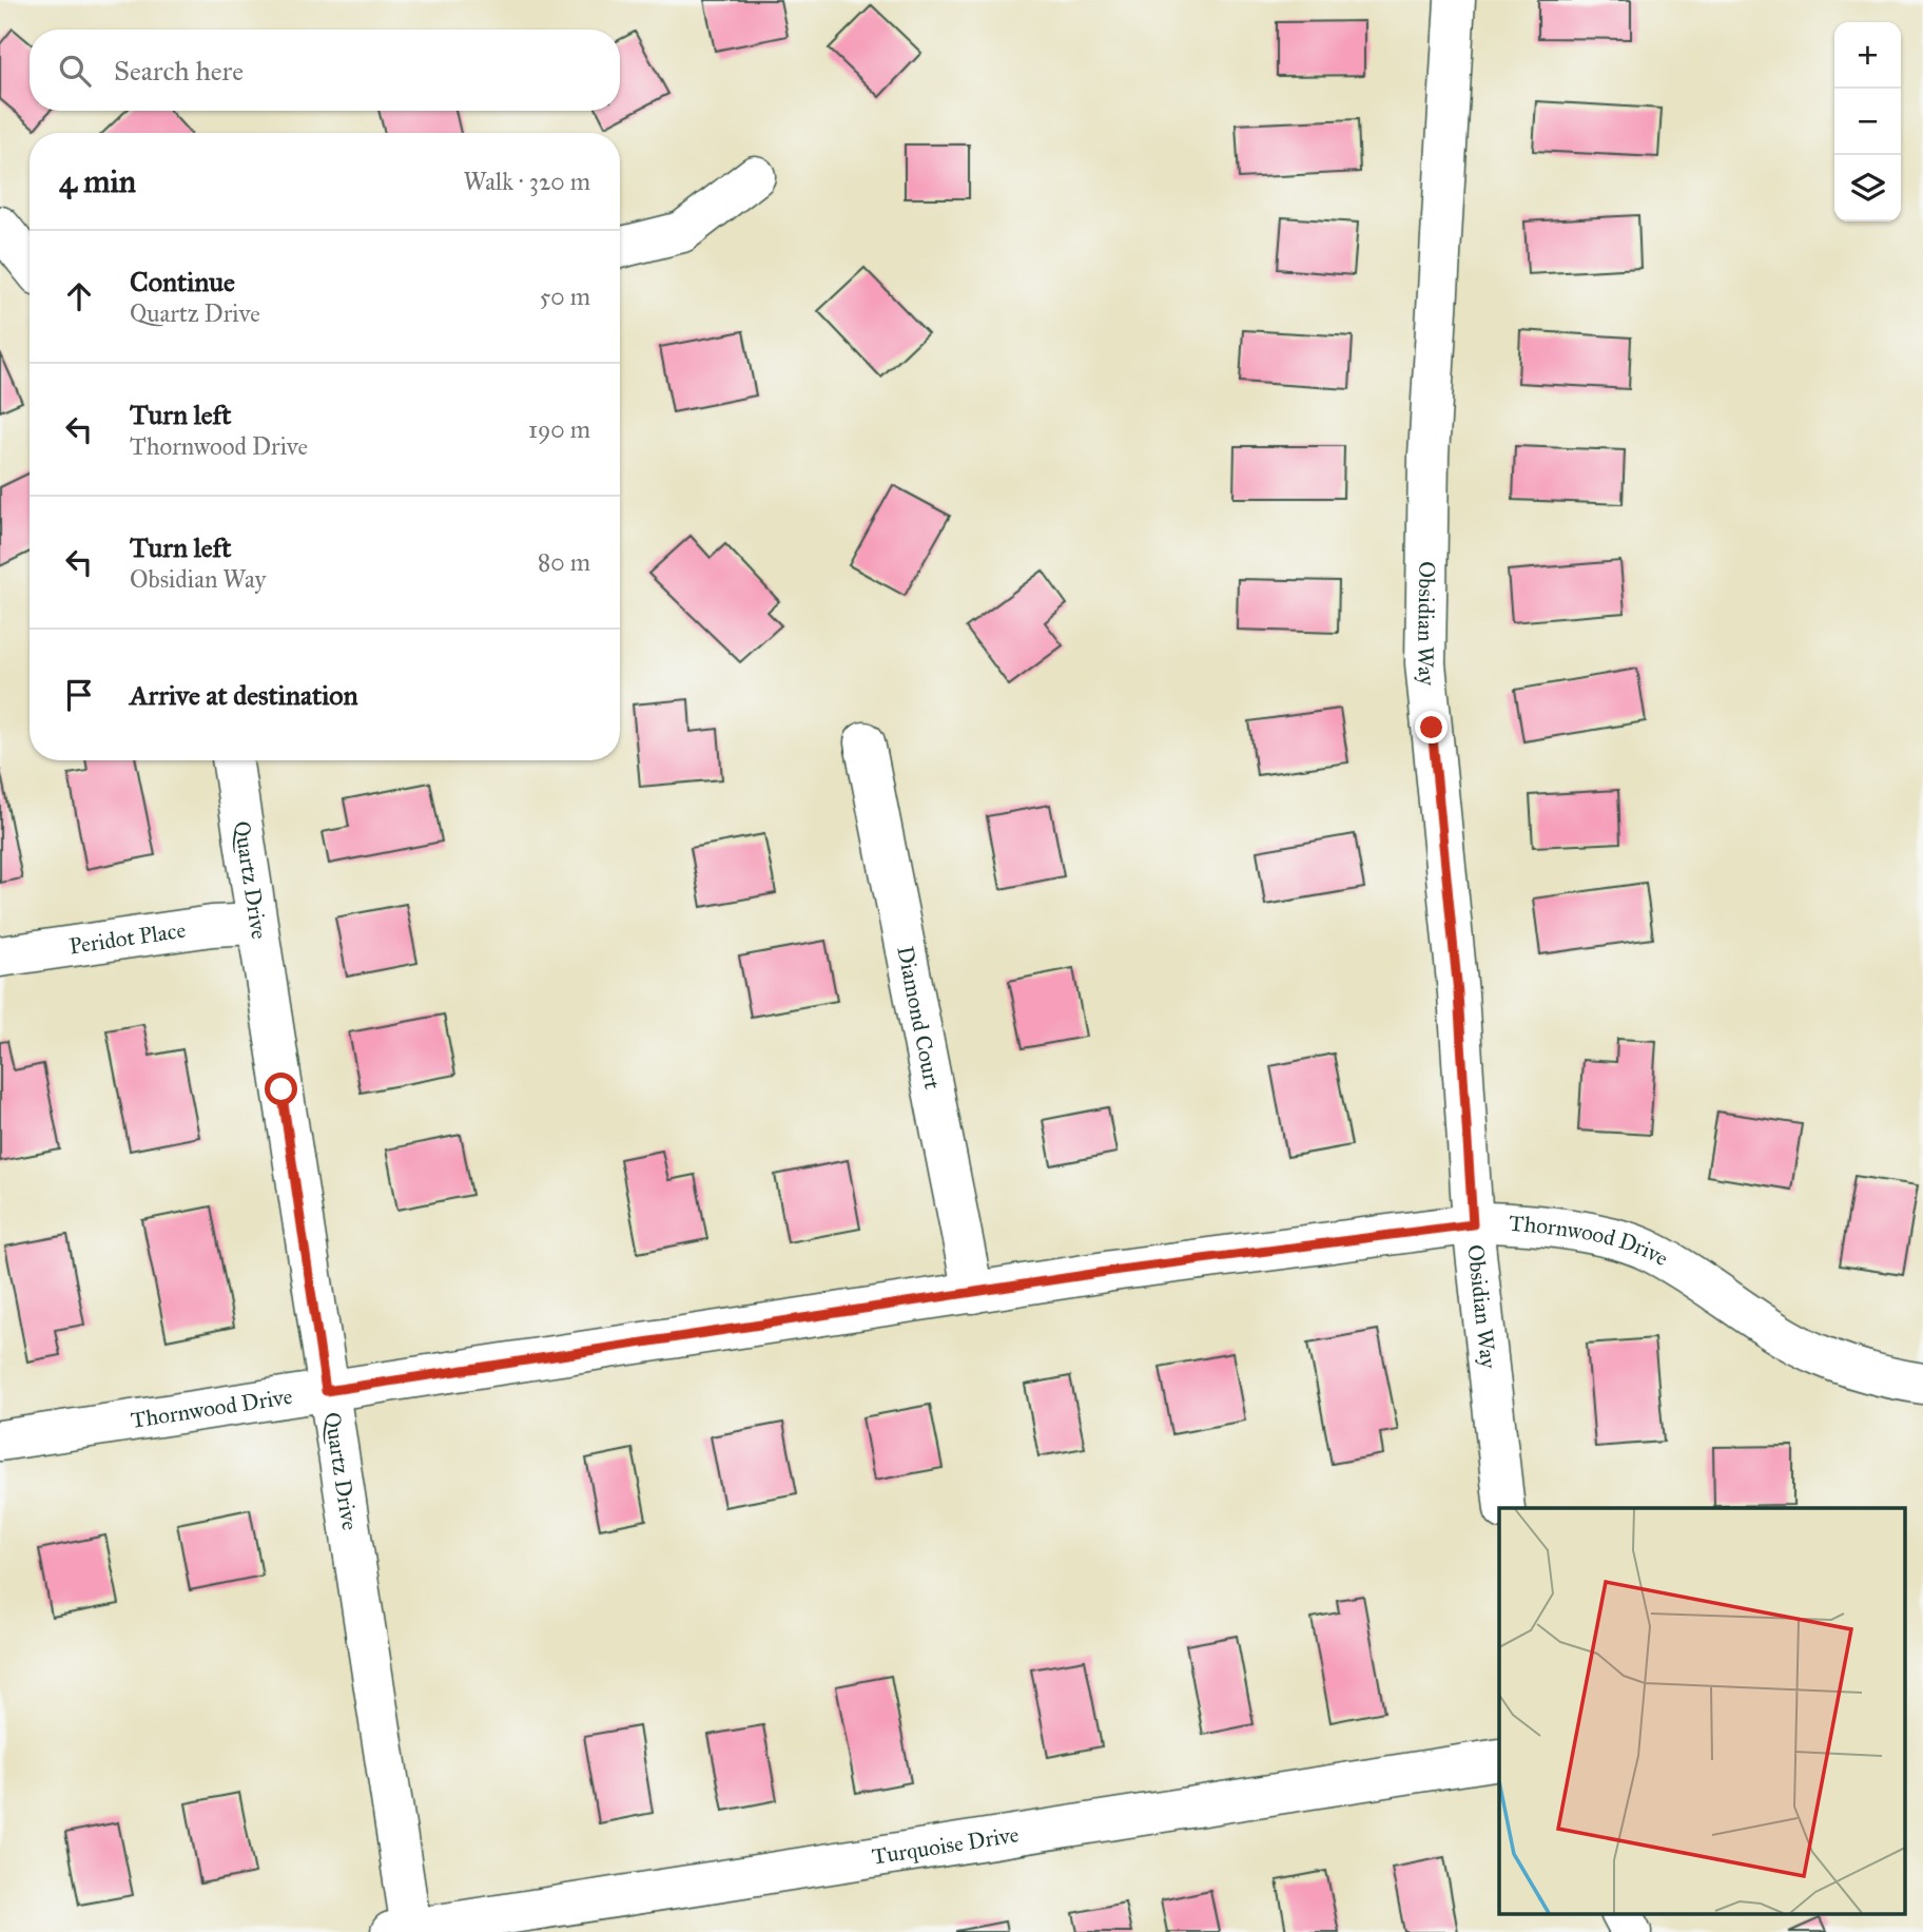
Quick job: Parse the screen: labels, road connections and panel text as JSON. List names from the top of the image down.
{
  "streets": {
    "street": [
      "Obsidian Way",
      "Quartz Drive",
      "Peridot Place",
      "Diamond Court",
      "Thornwood Drive",
      "Turquoise Drive"
    ]
  },
  "crossings": [
    ["Obsidian Way", "Thornwood Drive"],
    ["Quartz Drive", "Peridot Place"],
    ["Quartz Drive", "Thornwood Drive"],
    ["Quartz Drive", "Turquoise Drive"],
    ["Diamond Court", "Thornwood Drive"]
  ],
  "page": {
    "map_buttons": ["+", "−"],
    "search": "Search here",
    "heading": ["4 min", "Walk · 320 m"],
    "list": [
      ["Continue", "Quartz Drive", "50 m"],
      ["Turn left", "Thornwood Drive", "190 m"],
      ["Turn left", "Obsidian Way", "80 m"],
      "Arrive at destination"
    ]
  }
}
